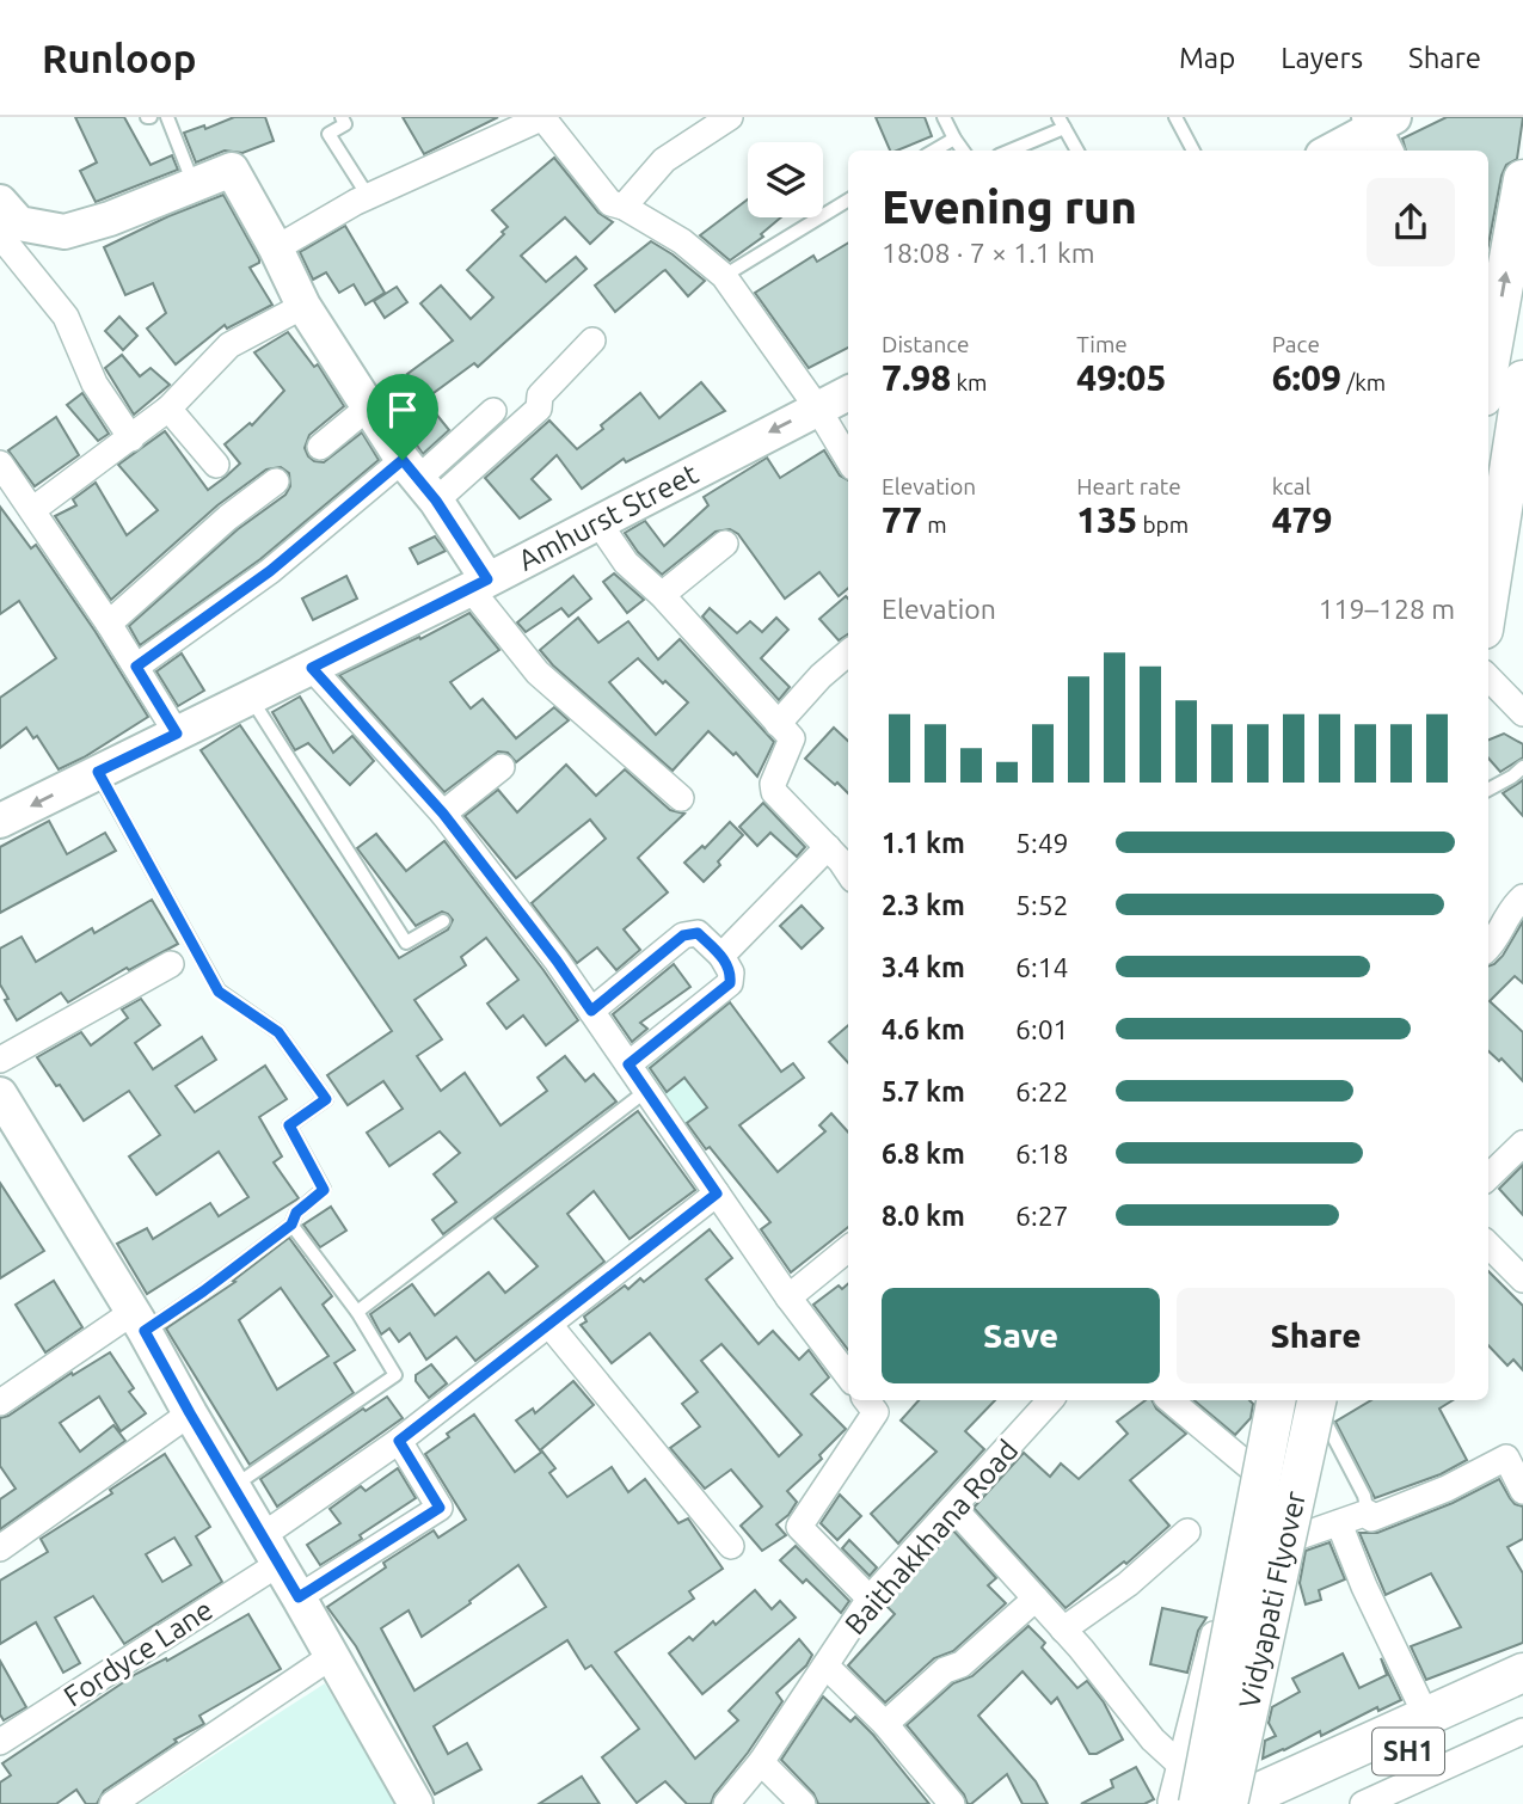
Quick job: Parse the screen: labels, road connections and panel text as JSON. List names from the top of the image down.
{
  "streets": {
    "main road": ["Vidyapati Flyover", "SH1"],
    "street": ["Amhurst Street", "Baithakkhana Road", "Fordyce Lane"]
  },
  "page": {
    "header": "Runloop",
    "nav": ["Map", "Layers", "Share"],
    "heading": ["Evening run", "18:08 · 7 × 1.1 km"],
    "stats": [
      ["Distance", "7.98 km"],
      ["Time", "49:05"],
      ["Pace", "6:09 /km"],
      ["Elevation", "77 m"],
      ["Heart rate", "135 bpm"],
      ["kcal", "479"]
    ],
    "chart": ["Elevation", "119–128 m"],
    "list": [
      {
        "name": "1.1 km",
        "note": "5:49"
      },
      {
        "name": "2.3 km",
        "note": "5:52"
      },
      {
        "name": "3.4 km",
        "note": "6:14"
      },
      {
        "name": "4.6 km",
        "note": "6:01"
      },
      {
        "name": "5.7 km",
        "note": "6:22"
      },
      {
        "name": "6.8 km",
        "note": "6:18"
      },
      {
        "name": "8.0 km",
        "note": "6:27"
      }
    ],
    "buttons": ["Save", "Share"]
  }
}
